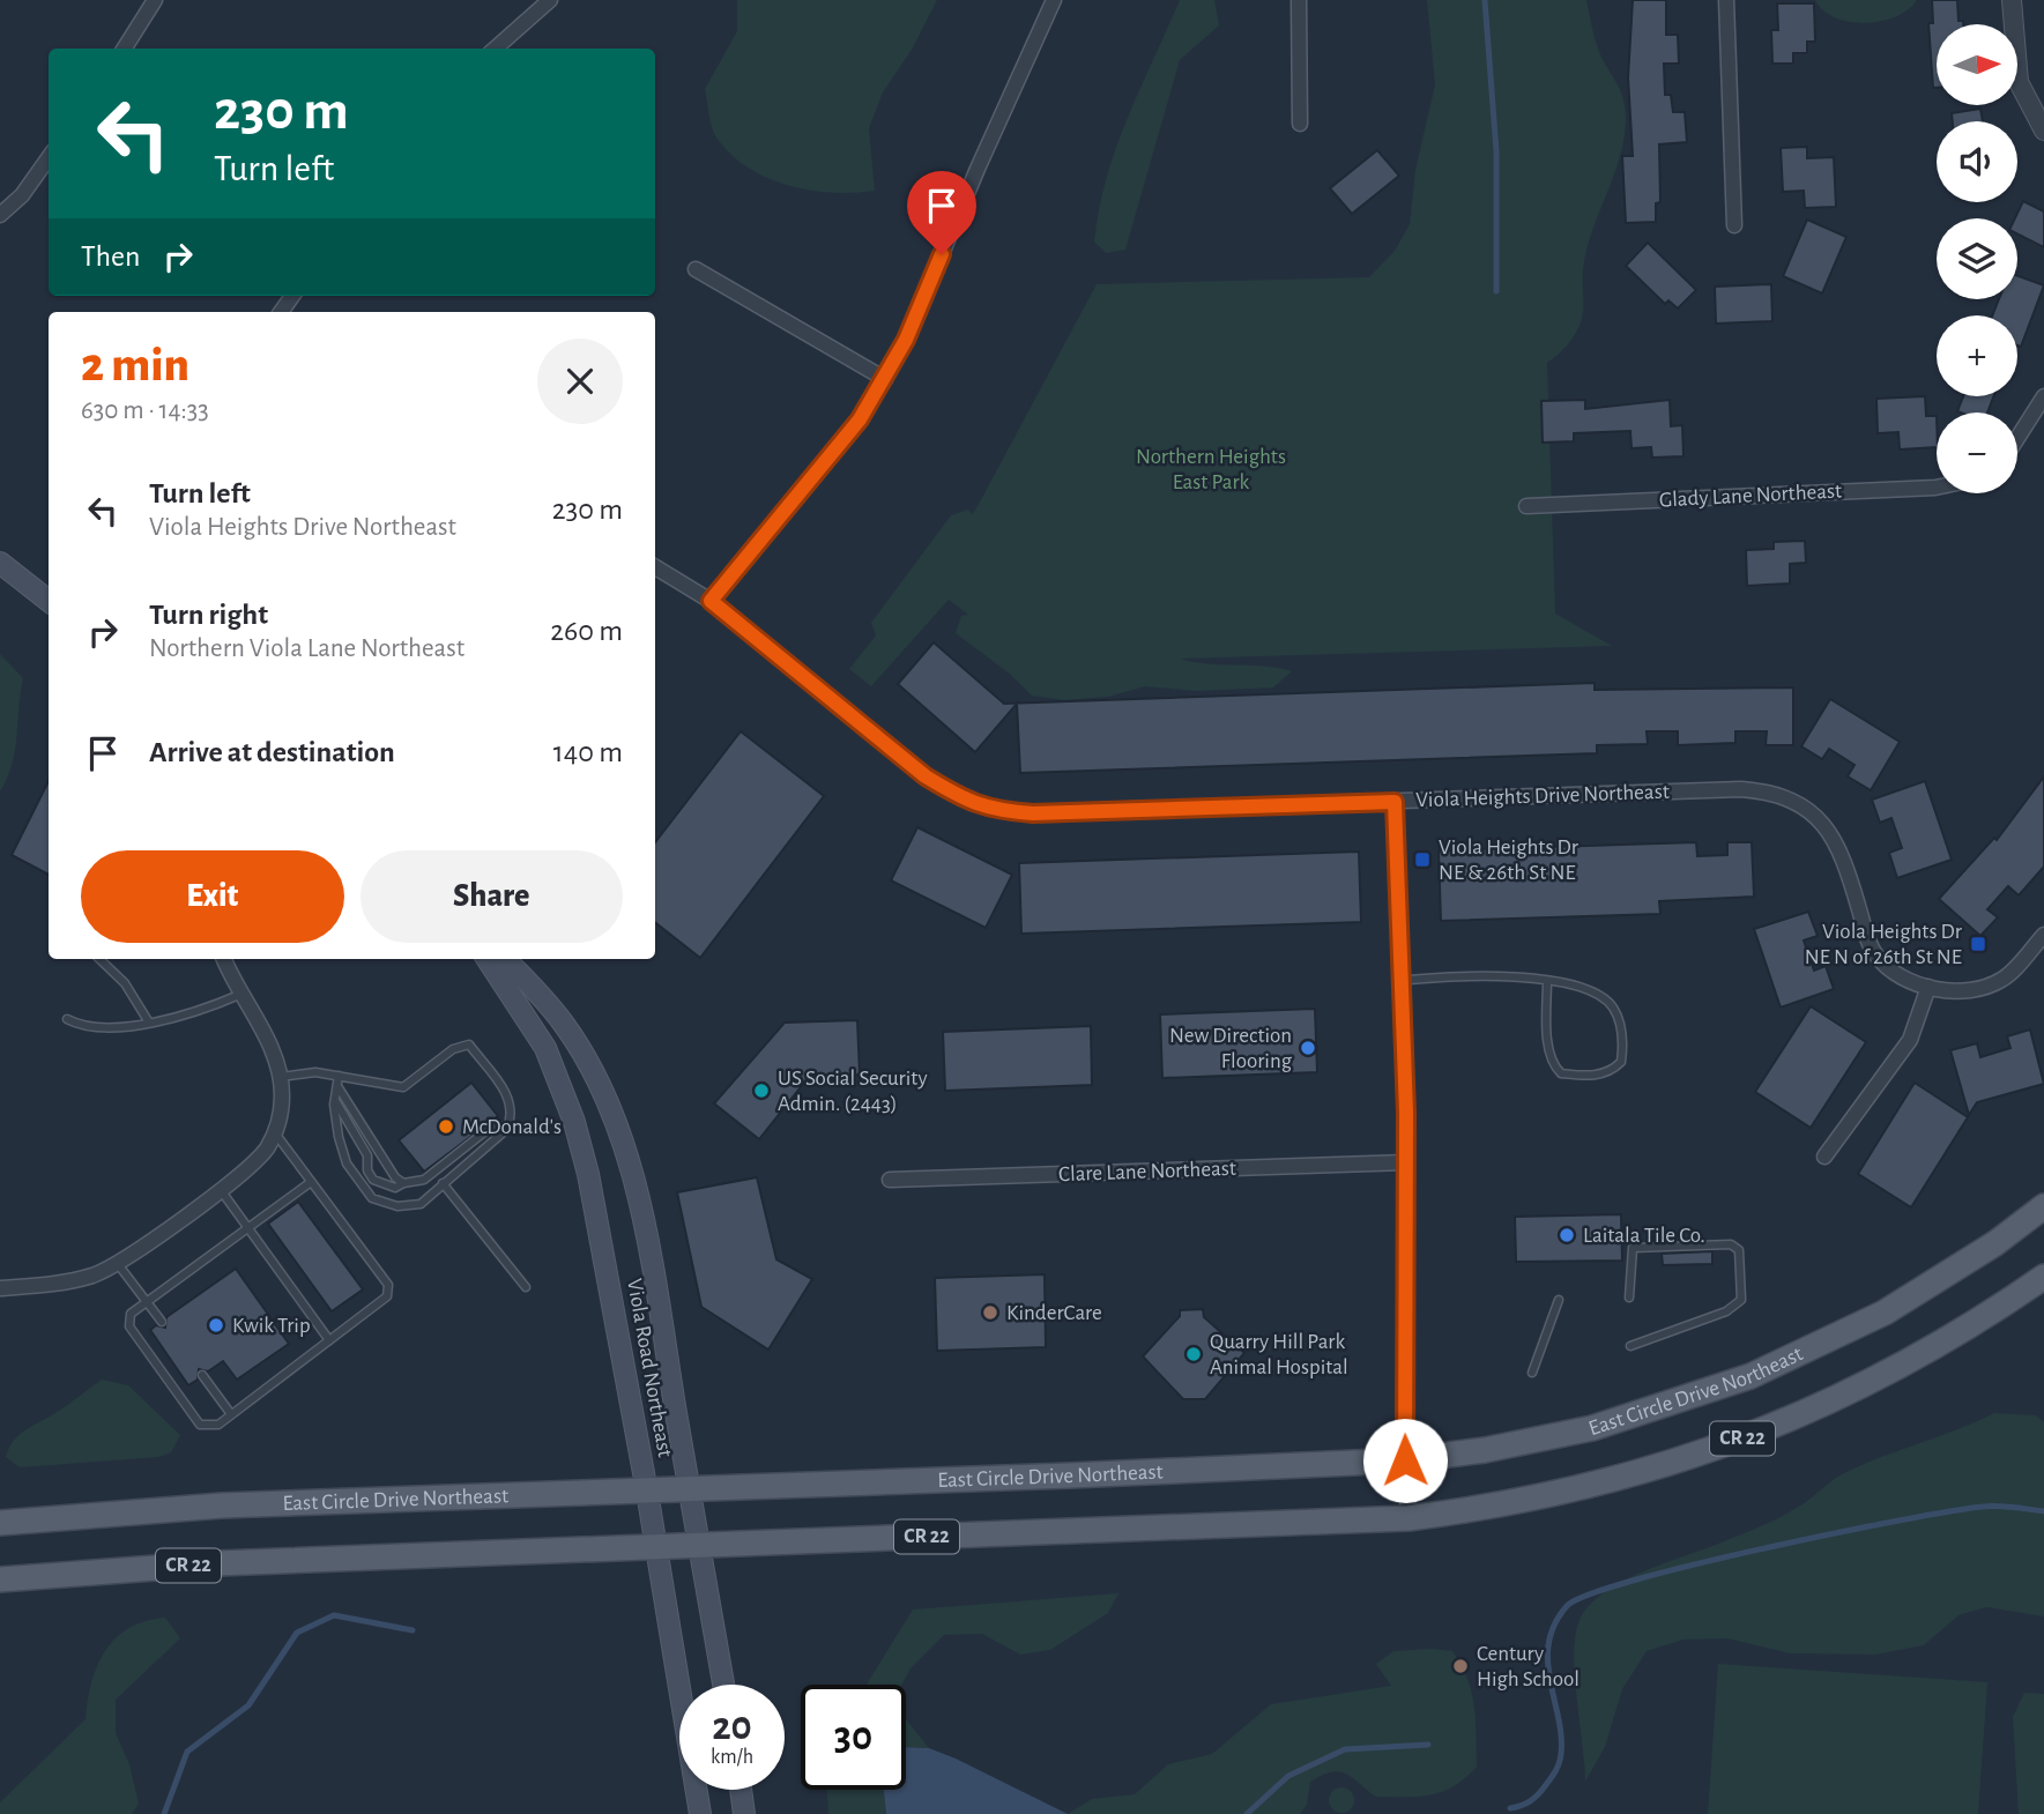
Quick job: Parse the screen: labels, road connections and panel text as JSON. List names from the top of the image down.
{
  "streets": {
    "main road": ["Viola Road Northeast", "East Circle Drive Northeast", "CR 22"],
    "street": ["Glady Lane Northeast", "Viola Heights Drive Northeast", "Clare Lane Northeast"]
  },
  "crossings": [
    ["Viola Road Northeast", "East Circle Drive Northeast"],
    ["Viola Road Northeast", "CR 22"]
  ],
  "parks": ["Northern Heights East Park"],
  "places": {
    "transit": ["Viola Heights Dr NE & 26th St NE", "Viola Heights Dr NE N of 26th St NE"],
    "other": [
      "New Direction Flooring",
      "US Social Security Admin. (2443)",
      "McDonald's",
      "Laitala Tile Co.",
      "KinderCare",
      "Kwik Trip",
      "Quarry Hill Park Animal Hospital",
      "Century High School"
    ]
  },
  "north": "right",
  "page": {
    "map_buttons": ["+", "−"],
    "turn": ["230 m", "Turn left"],
    "then": "Then",
    "heading": ["2 min", "630 m · 14:33"],
    "list": [
      {
        "name": "Turn left",
        "note": "Viola Heights Drive Northeast",
        "value": "230 m"
      },
      {
        "name": "Turn right",
        "note": "Northern Viola Lane Northeast",
        "value": "260 m"
      },
      {
        "name": "Arrive at destination",
        "value": "140 m"
      }
    ],
    "buttons": ["Exit", "Share"],
    "speed": "20 km/h",
    "limit": "30"
  }
}
